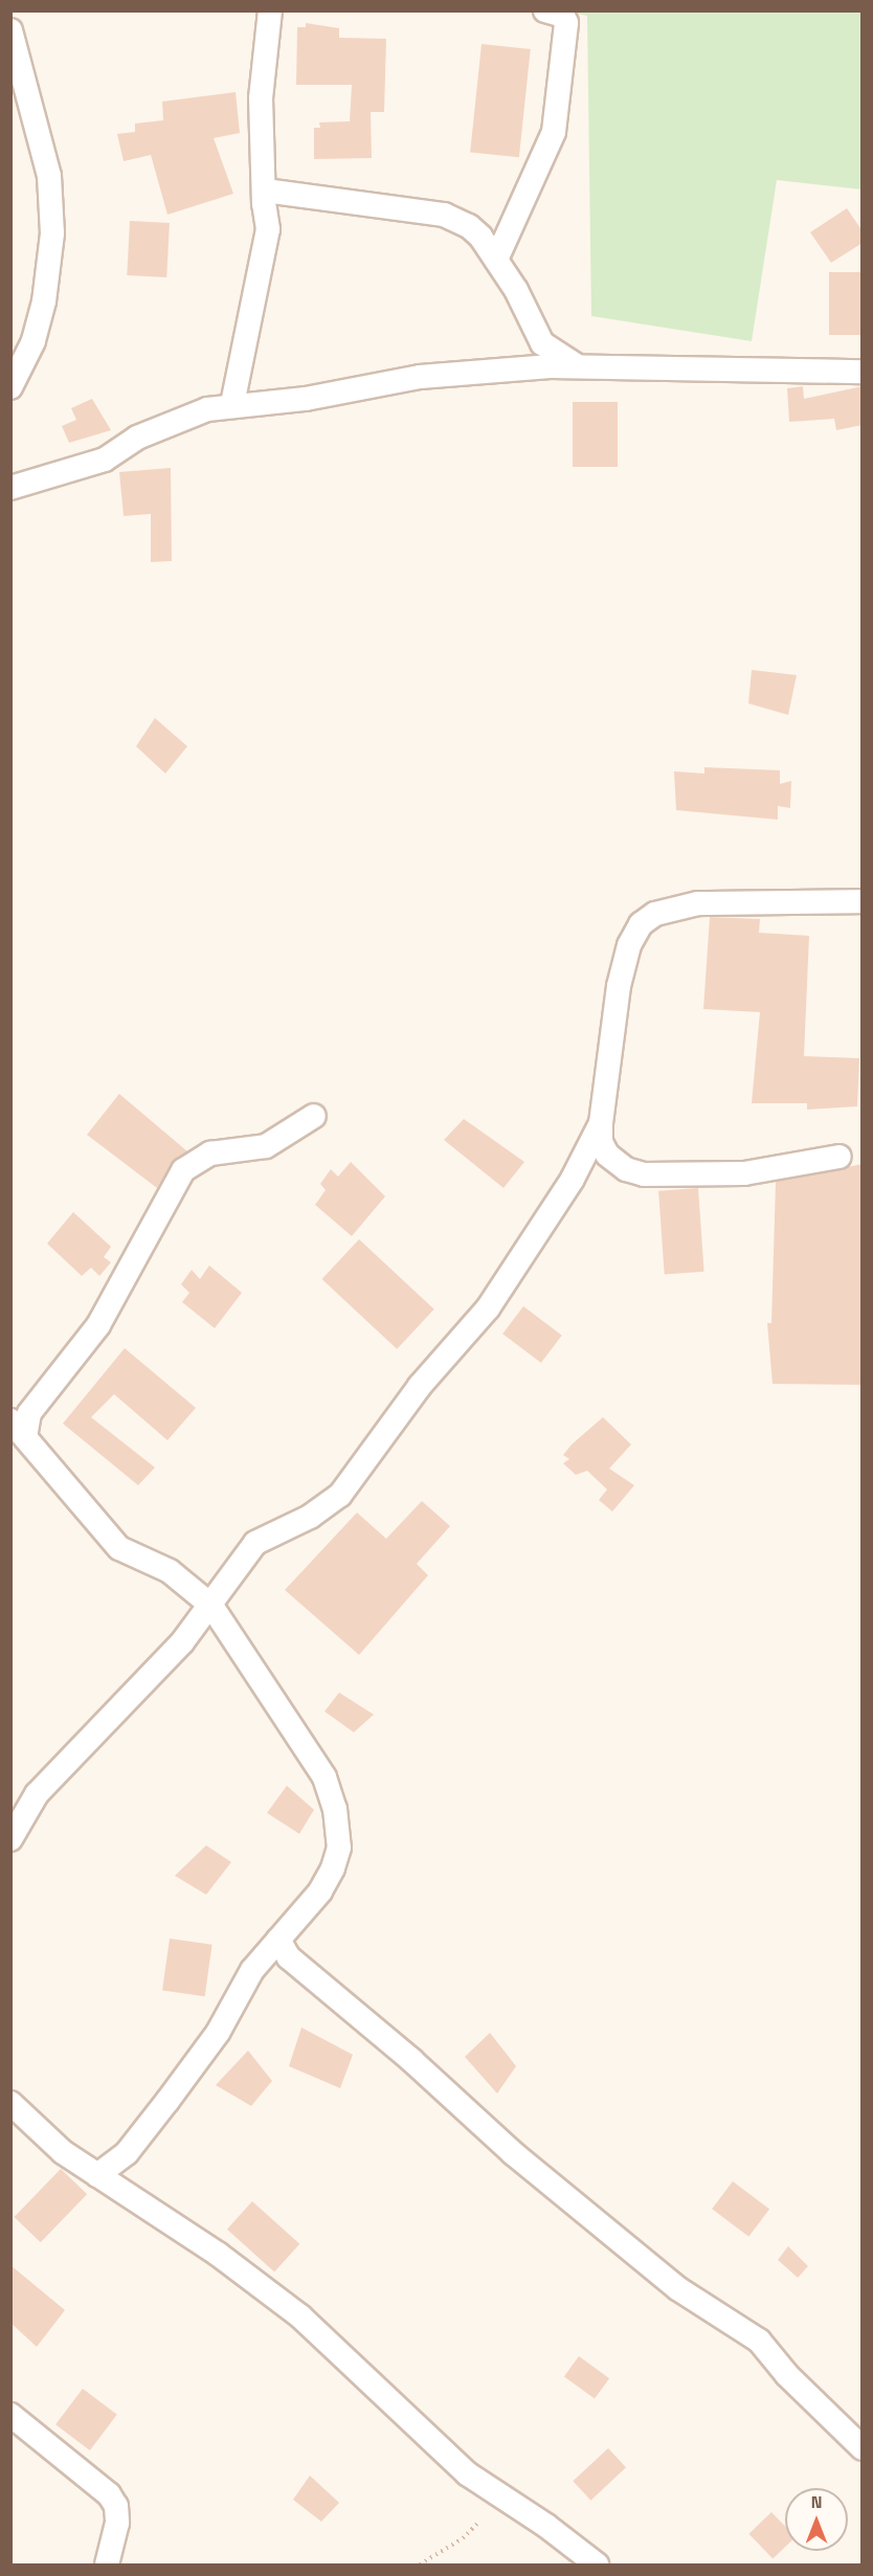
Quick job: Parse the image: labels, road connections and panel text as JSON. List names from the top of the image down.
{
  "north": "top"
}
